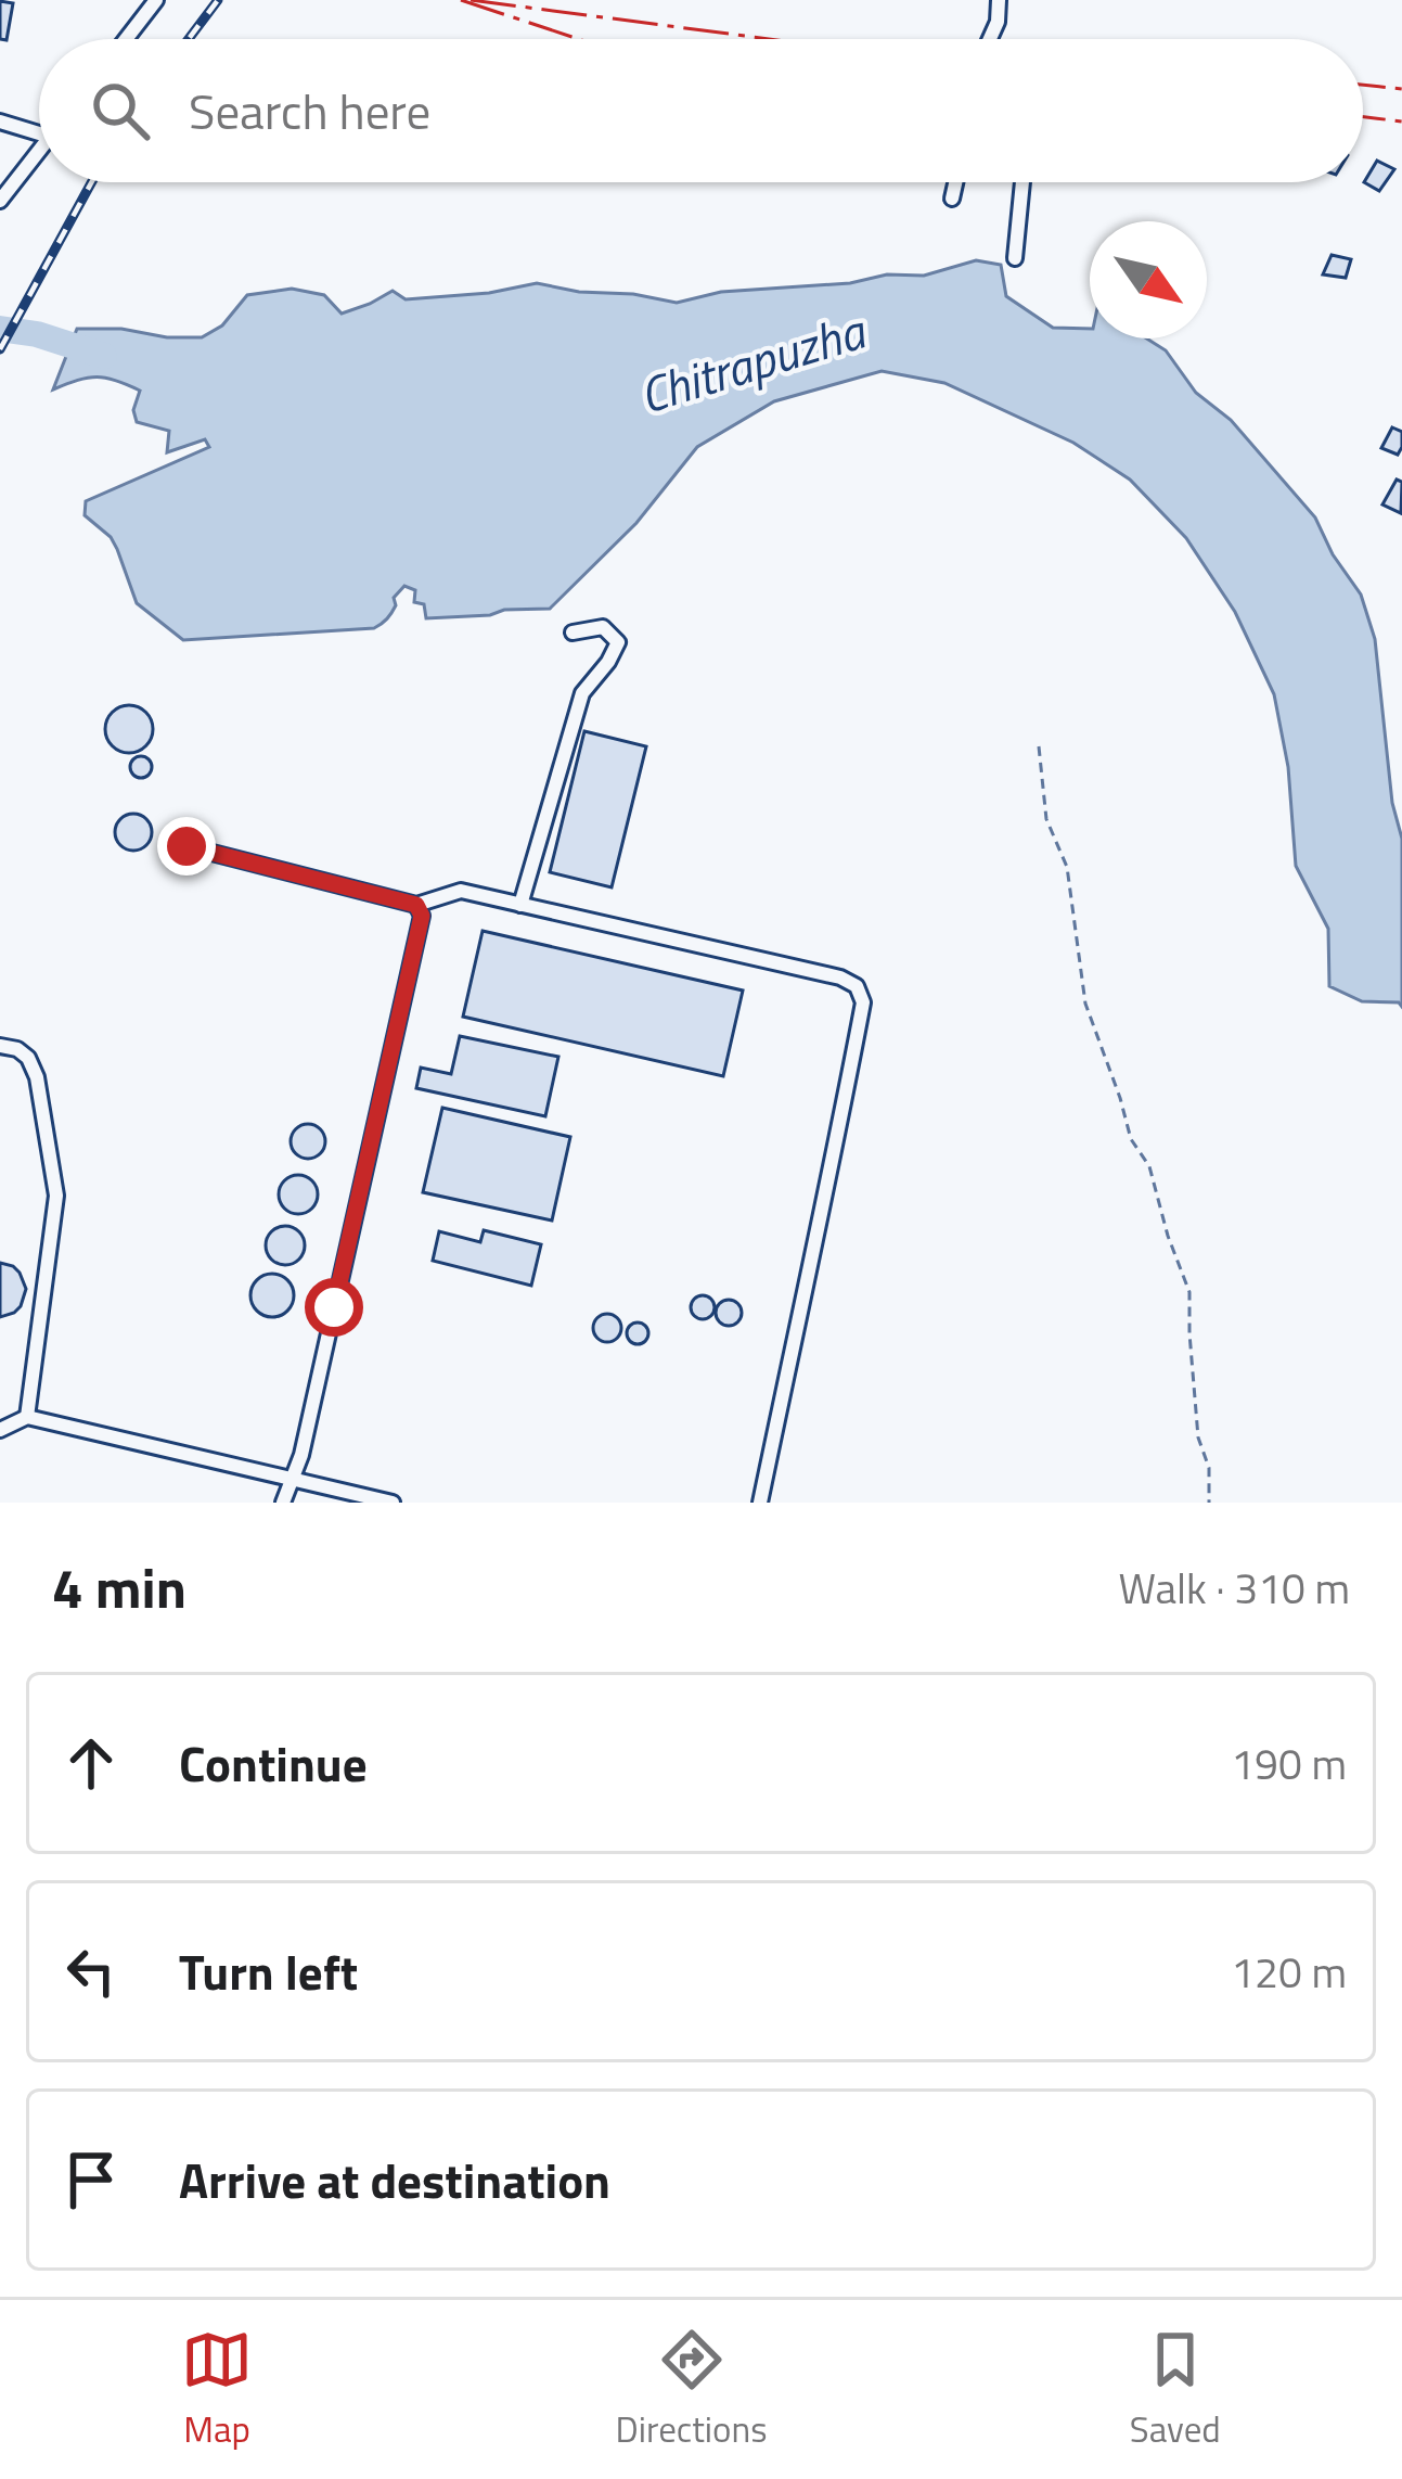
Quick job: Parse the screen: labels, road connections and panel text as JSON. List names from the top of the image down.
{
  "water": ["Chitrapuzha"],
  "north": "bottom right",
  "page": {
    "search": "Search here",
    "heading": ["4 min", "Walk · 310 m"],
    "list": [
      ["Continue", "190 m"],
      ["Turn left", "120 m"],
      "Arrive at destination"
    ],
    "nav": ["Map", "Directions", "Saved"]
  }
}
